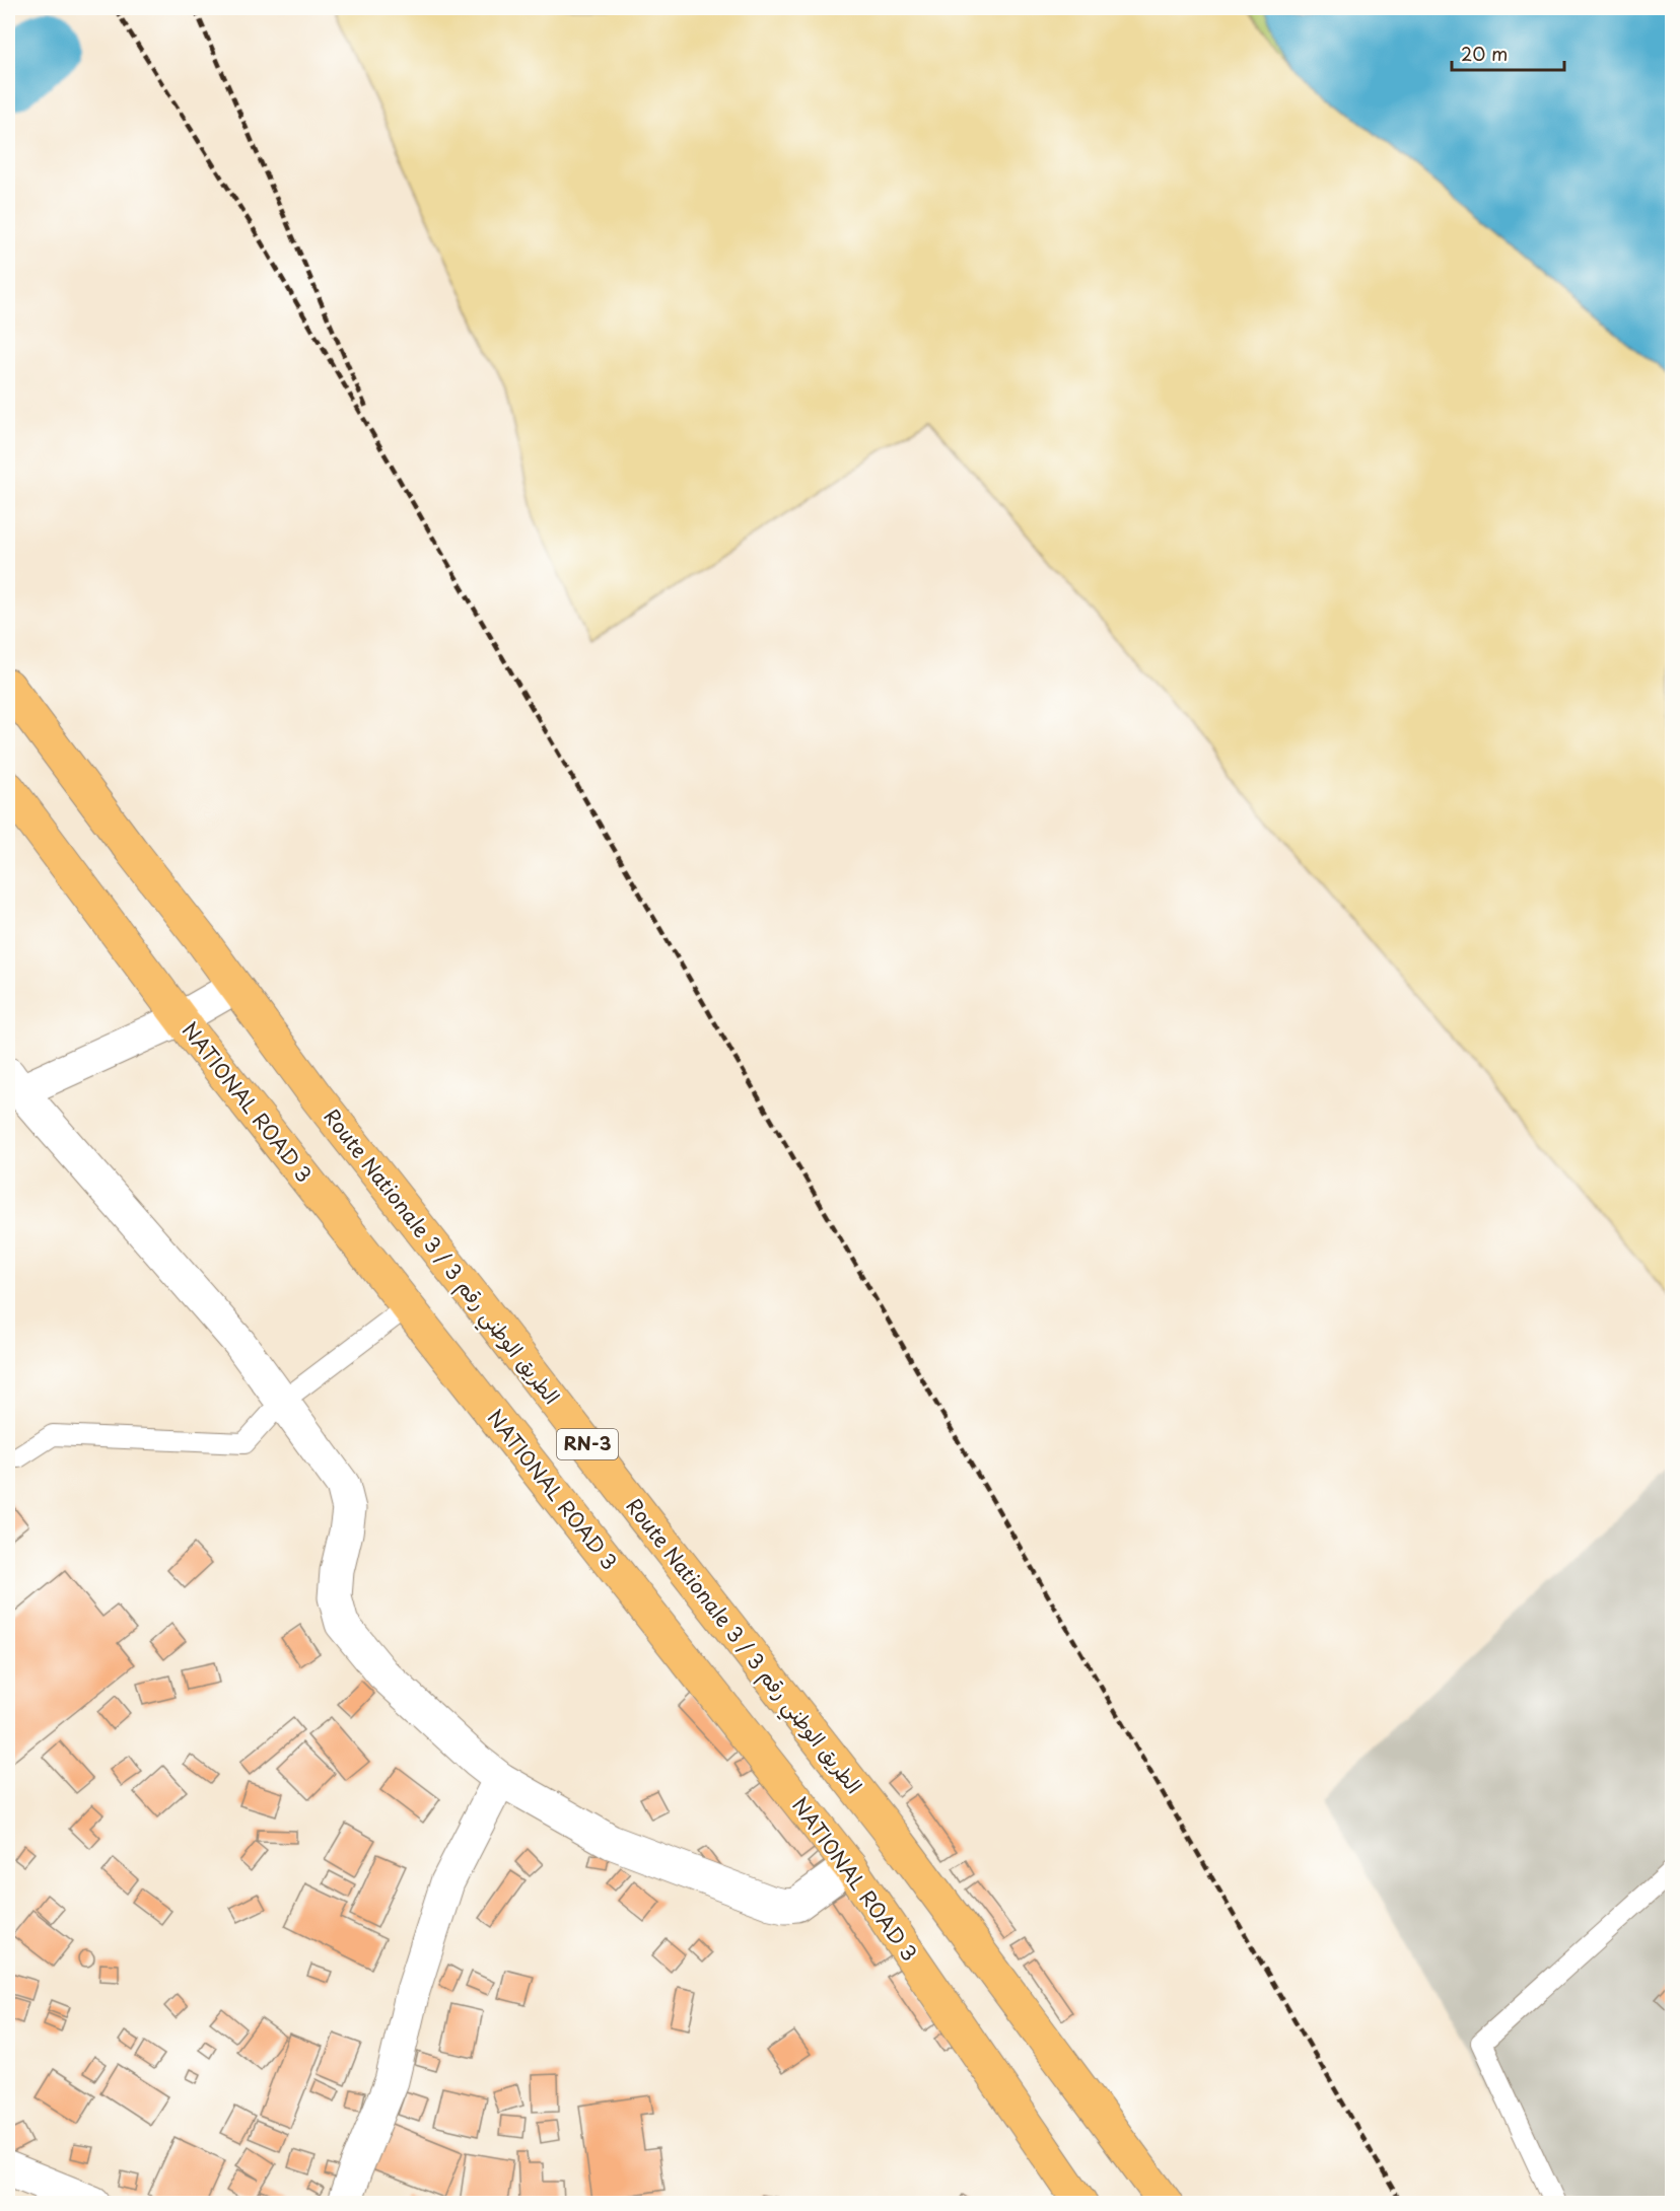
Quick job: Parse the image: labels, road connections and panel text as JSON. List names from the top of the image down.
{
  "streets": {
    "highway": ["NATIONAL ROAD 3", "Route Nationale 3 / الطريق الوطني رقم 3", "RN-3"]
  },
  "scale_bar": "20 m"
}
